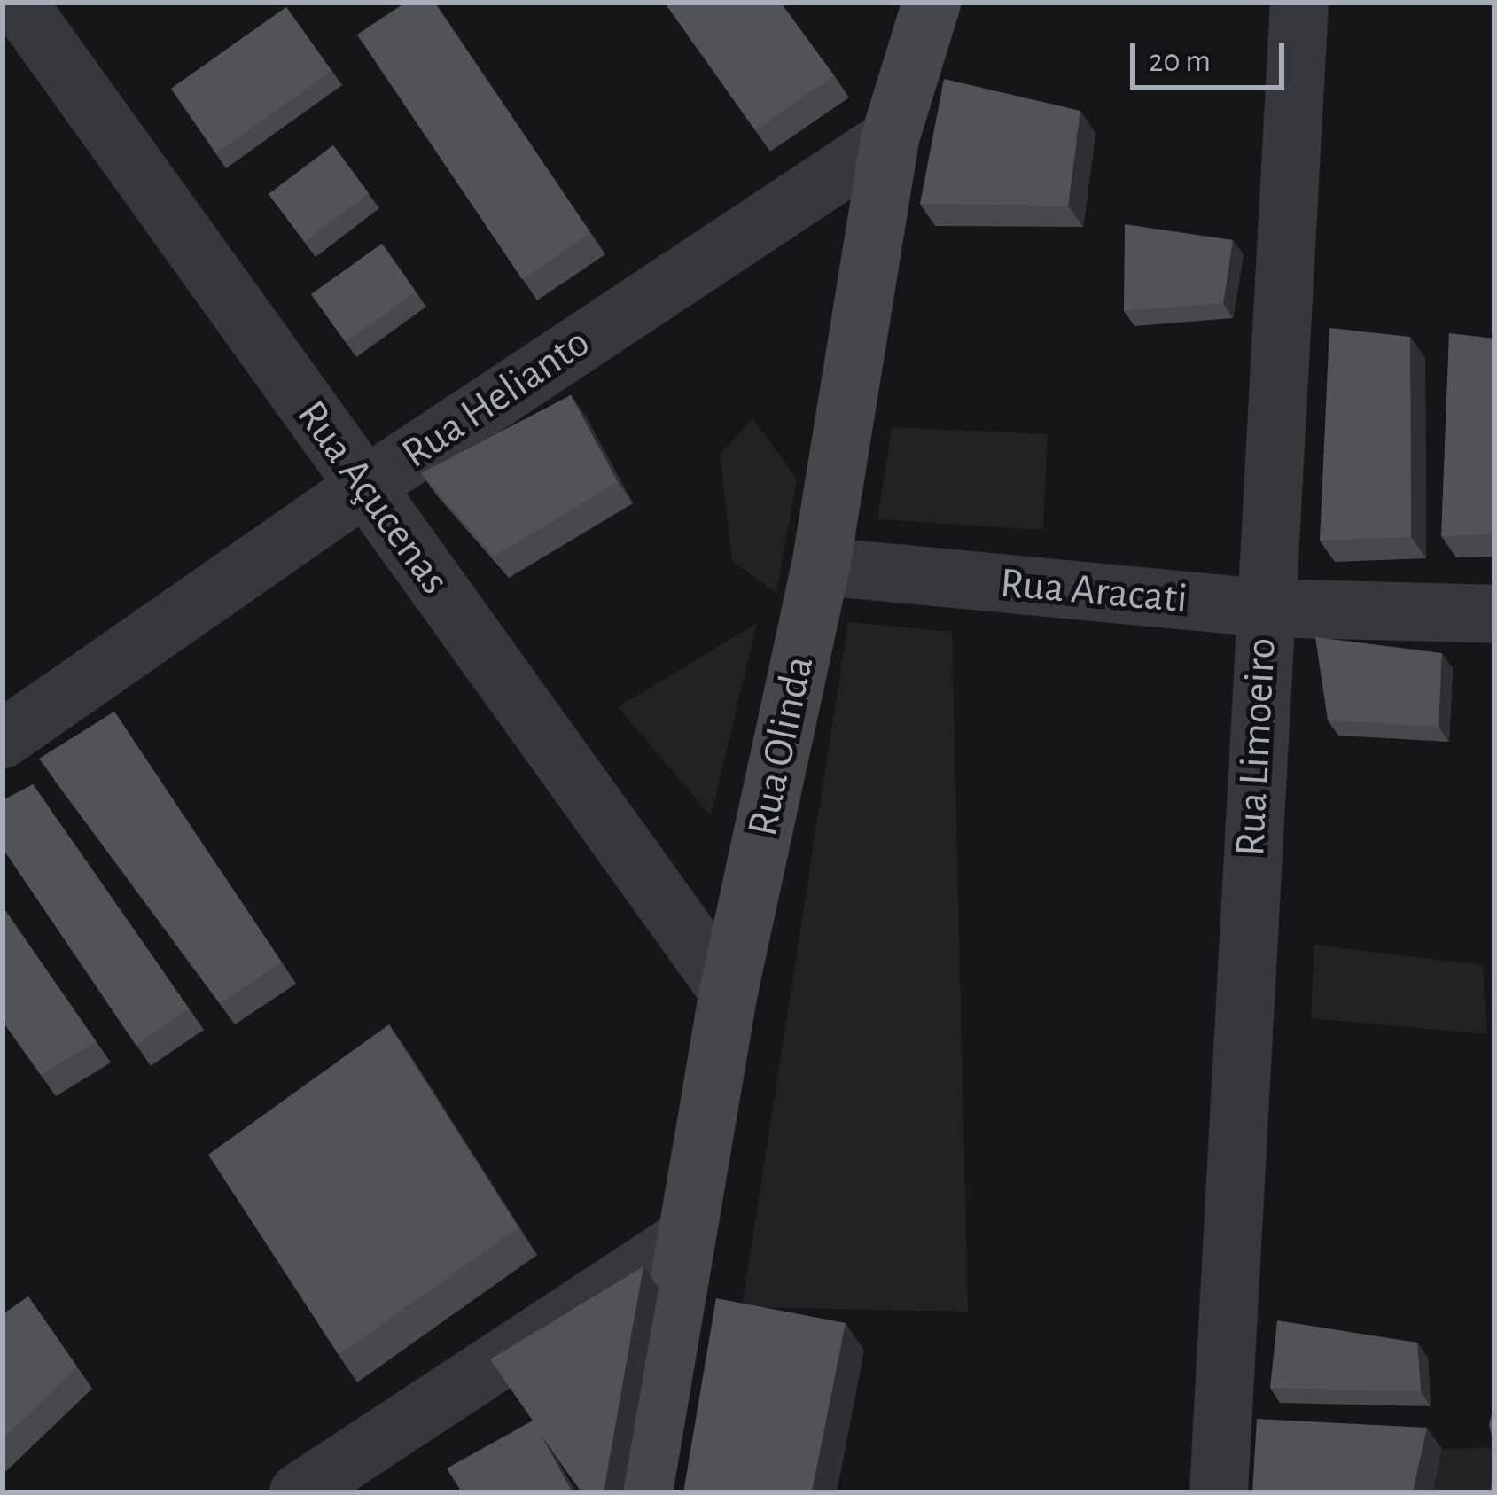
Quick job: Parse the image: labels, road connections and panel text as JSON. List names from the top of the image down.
{
  "streets": {
    "street": [
      "Rua Helianto",
      "Rua Açucenas",
      "Rua Aracati",
      "Rua Olinda",
      "Rua Limoeiro"
    ]
  },
  "crossings": [
    ["Rua Helianto", "Rua Açucenas"],
    ["Rua Helianto", "Rua Olinda"],
    ["Rua Açucenas", "Rua Olinda"],
    ["Rua Aracati", "Rua Olinda"],
    ["Rua Aracati", "Rua Limoeiro"]
  ],
  "scale_bar": "20 m"
}
